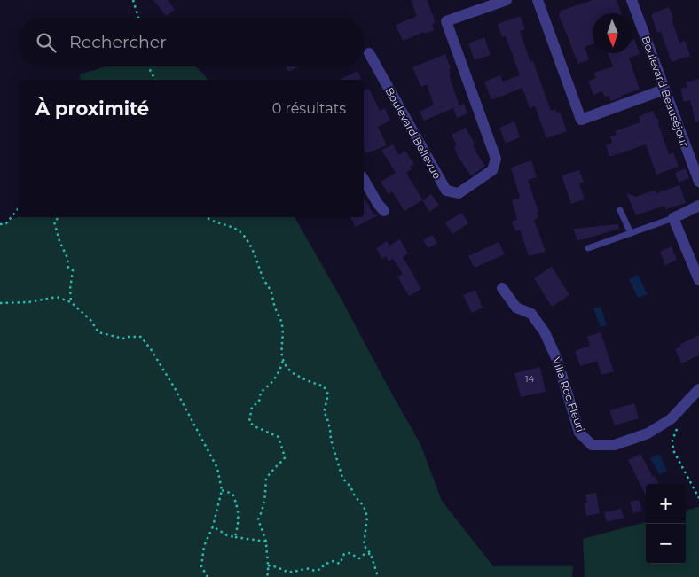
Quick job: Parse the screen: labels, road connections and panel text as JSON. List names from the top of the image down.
{
  "streets": {
    "street": ["Boulevard Beauséjour", "Boulevard Bellevue", "Villa Roc Fleuri"]
  },
  "house_numbers": ["14"],
  "north": "bottom",
  "page": {
    "search": "Rechercher",
    "heading": ["À proximité", "0 résultats"],
    "map_buttons": ["+", "−"]
  }
}
